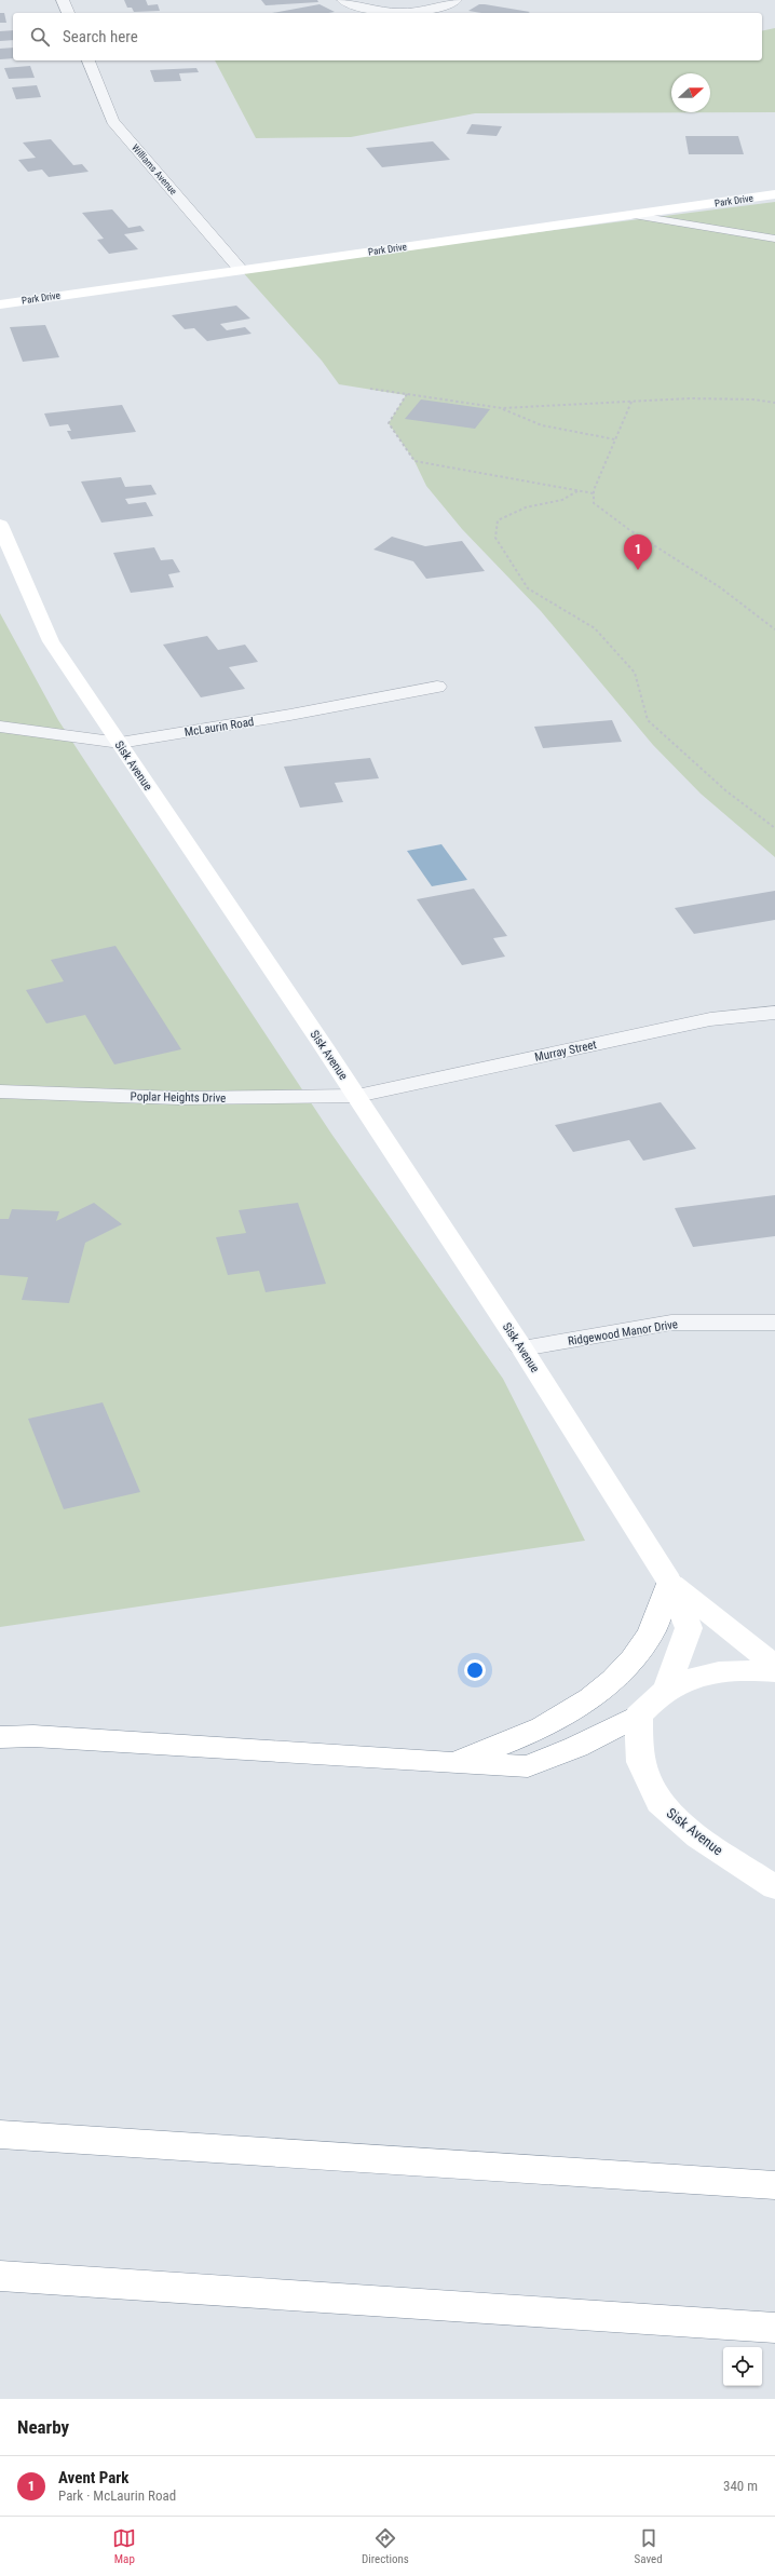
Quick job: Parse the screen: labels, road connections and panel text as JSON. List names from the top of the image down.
{
  "streets": {
    "main road": ["Park Drive", "Sisk Avenue"],
    "street": [
      "Williams Avenue",
      "McLaurin Road",
      "Murray Street",
      "Poplar Heights Drive",
      "Ridgewood Manor Drive"
    ]
  },
  "crossings": [
    ["Williams Avenue", "Park Drive"],
    ["McLaurin Road", "Sisk Avenue"],
    ["Sisk Avenue", "Murray Street"],
    ["Sisk Avenue", "Poplar Heights Drive"],
    ["Sisk Avenue", "Ridgewood Manor Drive"],
    ["Murray Street", "Poplar Heights Drive"]
  ],
  "north": "right",
  "page": {
    "search": "Search here",
    "pins": "1",
    "heading": "Nearby",
    "list": [
      {
        "mark": "1",
        "name": "Avent Park",
        "note": "Park · McLaurin Road",
        "value": "340 m"
      }
    ],
    "nav": ["Map", "Directions", "Saved"]
  }
}
